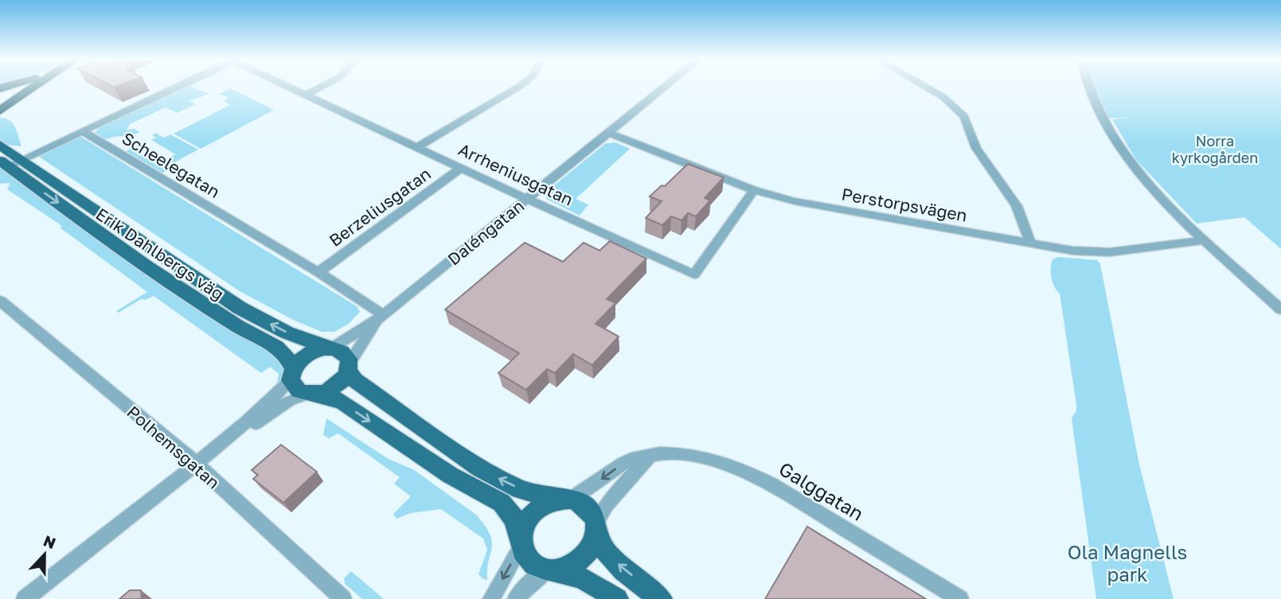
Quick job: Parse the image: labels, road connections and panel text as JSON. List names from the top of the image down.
{
  "streets": {
    "main road": ["Erik Dahlbergs väg"],
    "street": [
      "Scheelegatan",
      "Arrheniusgatan",
      "Perstorpsvägen",
      "Berzeliusgatan",
      "Daléngatan",
      "Polhemsgatan",
      "Galggatan"
    ]
  },
  "crossings": [
    ["Scheelegatan", "Berzeliusgatan"],
    ["Scheelegatan", "Daléngatan"],
    ["Arrheniusgatan", "Perstorpsvägen"],
    ["Arrheniusgatan", "Berzeliusgatan"],
    ["Arrheniusgatan", "Daléngatan"],
    ["Perstorpsvägen", "Daléngatan"],
    ["Daléngatan", "Erik Dahlbergs väg"],
    ["Erik Dahlbergs väg", "Galggatan"]
  ],
  "parks": ["Norra kyrkogården", "Ola Magnells park"],
  "north": "top"
}
